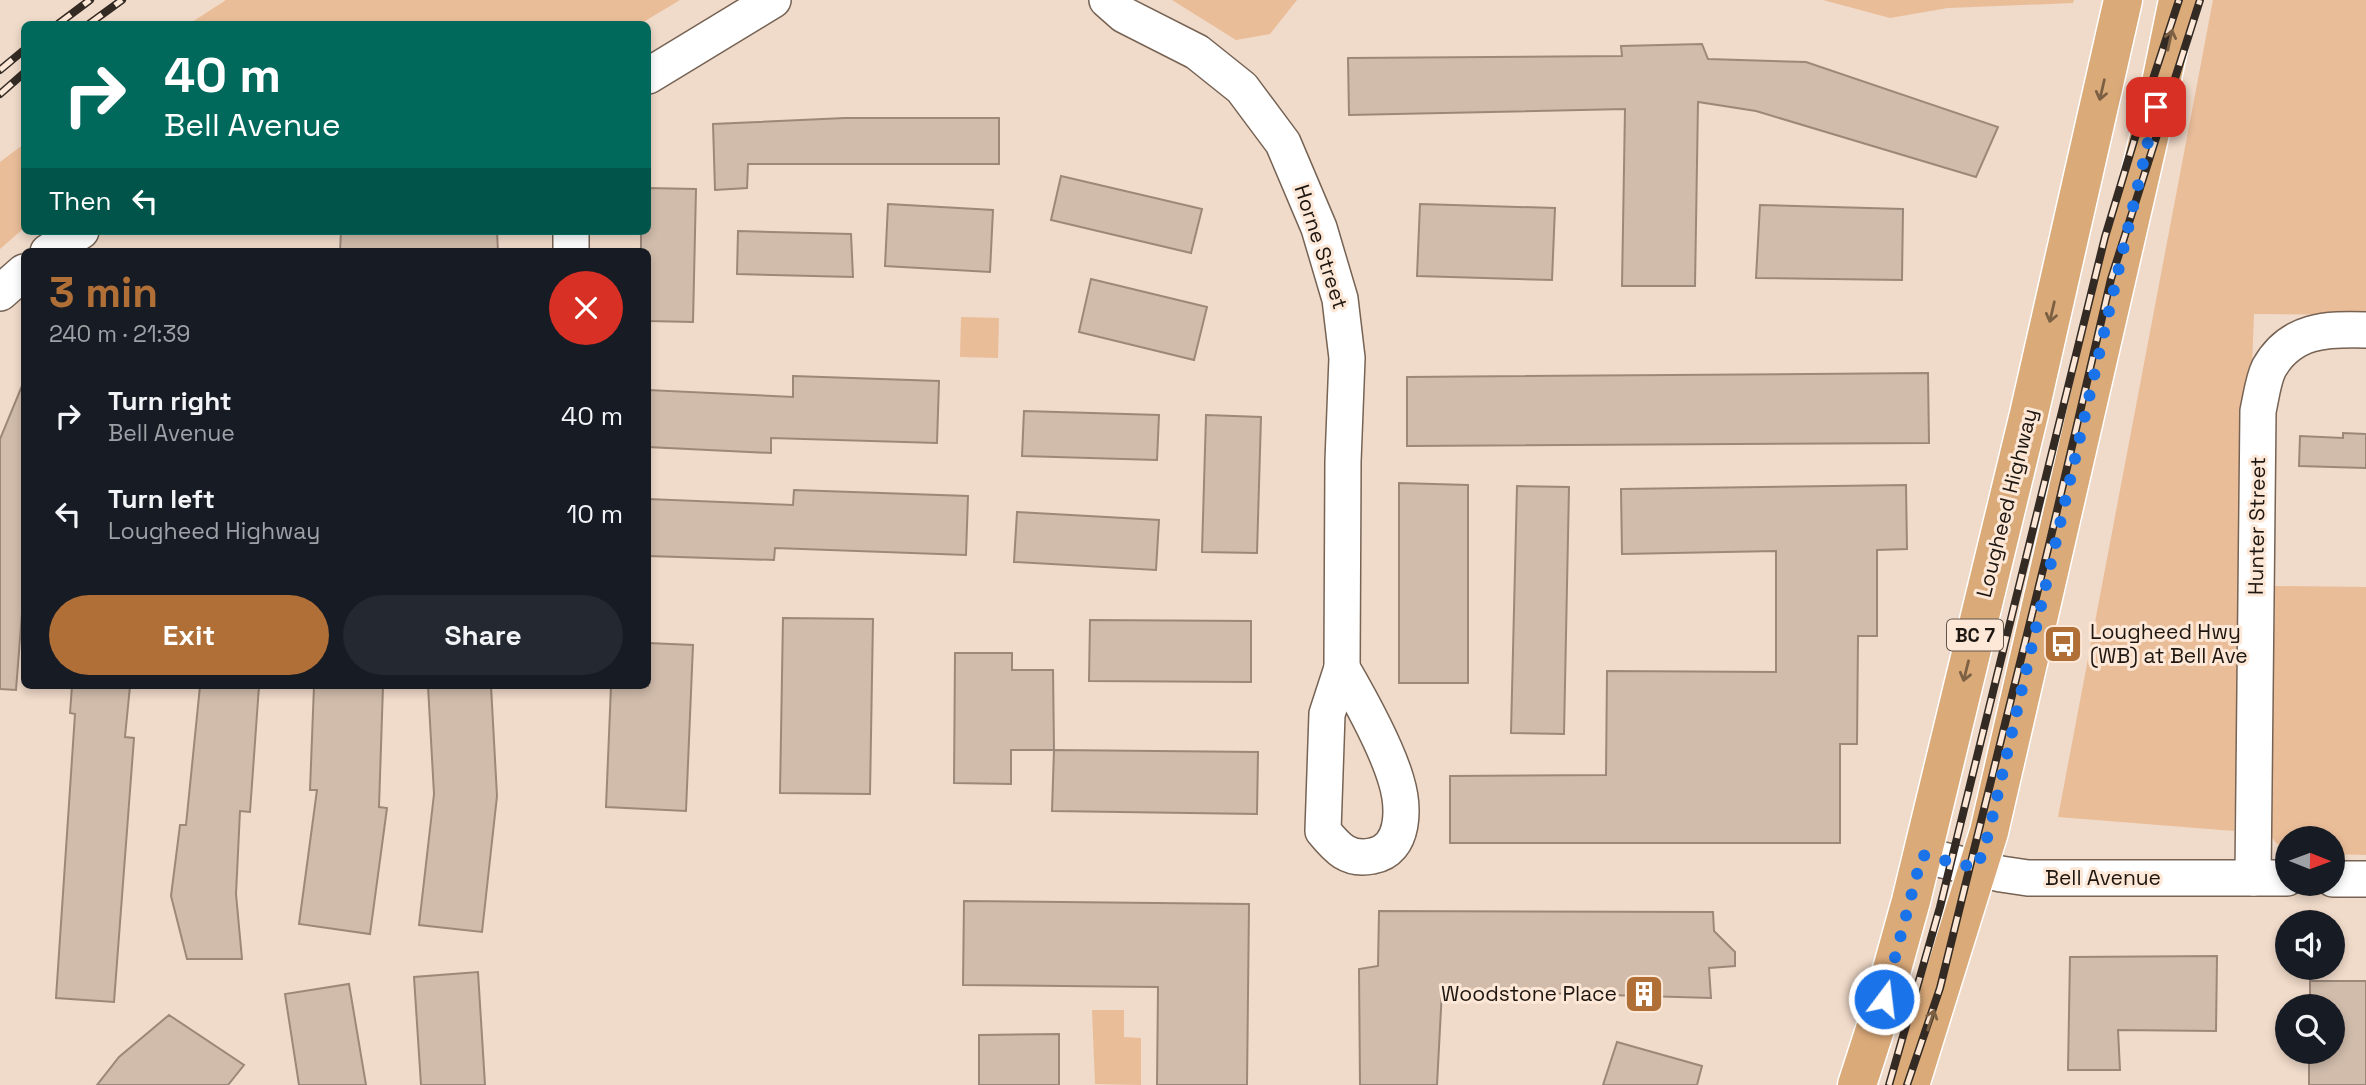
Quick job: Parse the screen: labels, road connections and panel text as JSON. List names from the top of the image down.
{
  "streets": {
    "main road": ["Lougheed Highway", "BC 7"],
    "street": ["Horne Street", "Hunter Street", "Bell Avenue"]
  },
  "crossings": [
    ["Lougheed Highway", "Bell Avenue"],
    ["Hunter Street", "Bell Avenue"],
    ["BC 7", "Bell Avenue"]
  ],
  "places": {
    "bus stop": ["Lougheed Hwy (WB) at Bell Ave"],
    "building": ["Woodstone Place"]
  },
  "north": "right",
  "page": {
    "turn": ["40 m", "Bell Avenue"],
    "then": "Then",
    "heading": ["3 min", "240 m · 21:39"],
    "list": [
      {
        "name": "Turn right",
        "note": "Bell Avenue",
        "value": "40 m"
      },
      {
        "name": "Turn left",
        "note": "Lougheed Highway",
        "value": "10 m"
      }
    ],
    "buttons": ["Exit", "Share"]
  }
}
